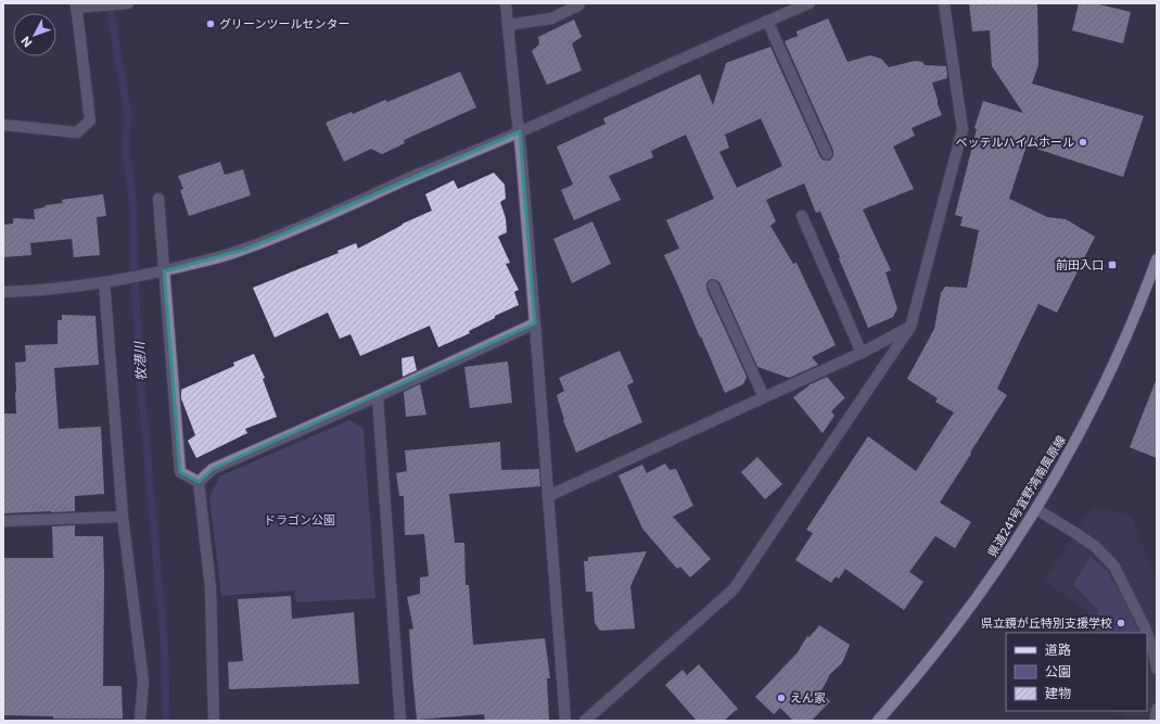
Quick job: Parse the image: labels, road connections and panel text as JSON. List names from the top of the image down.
{
  "streets": {
    "main road": ["県道241号宜野湾南風原線"]
  },
  "water": ["牧港川"],
  "parks": ["ドラゴン公園"],
  "places": {
    "other": [
      "グリーンツールセンター",
      "ベッテルハイムホール",
      "県立鏡が丘特別支援学校",
      "えん家"
    ],
    "transit": ["前田入口"]
  },
  "legend": ["道路", "公園", "建物"],
  "north": "bottom left"
}
